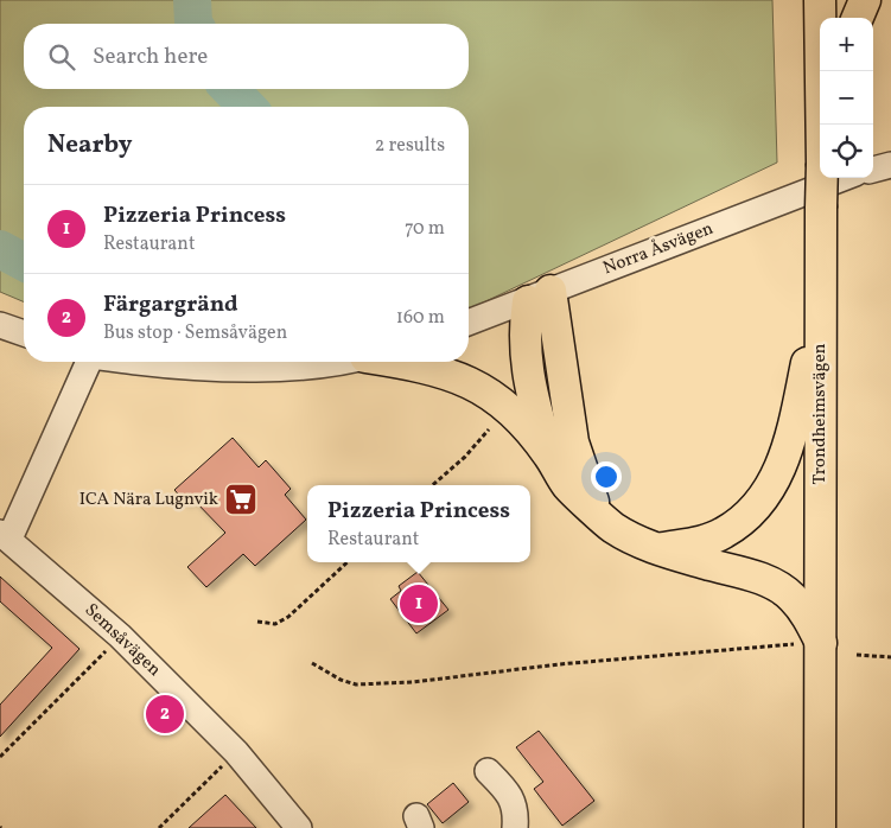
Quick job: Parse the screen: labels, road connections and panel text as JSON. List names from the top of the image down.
{
  "streets": {
    "main road": ["Trondheimsvägen"],
    "street": ["Norra Åsvägen", "Semsåvägen"]
  },
  "crossings": [
    ["Norra Åsvägen", "Trondheimsvägen"]
  ],
  "places": {
    "supermarket": ["ICA Nära Lugnvik"]
  },
  "page": {
    "map_buttons": ["+", "−"],
    "search": "Search here",
    "heading": ["Nearby", "2 results"],
    "list": [
      {
        "mark": "1",
        "name": "Pizzeria Princess",
        "note": "Restaurant",
        "value": "70 m"
      },
      {
        "mark": "2",
        "name": "Färgargränd",
        "note": "Bus stop · Semsåvägen",
        "value": "160 m"
      }
    ],
    "popup": ["Pizzeria Princess", "Restaurant"],
    "pins": ["1", "2"]
  }
}
